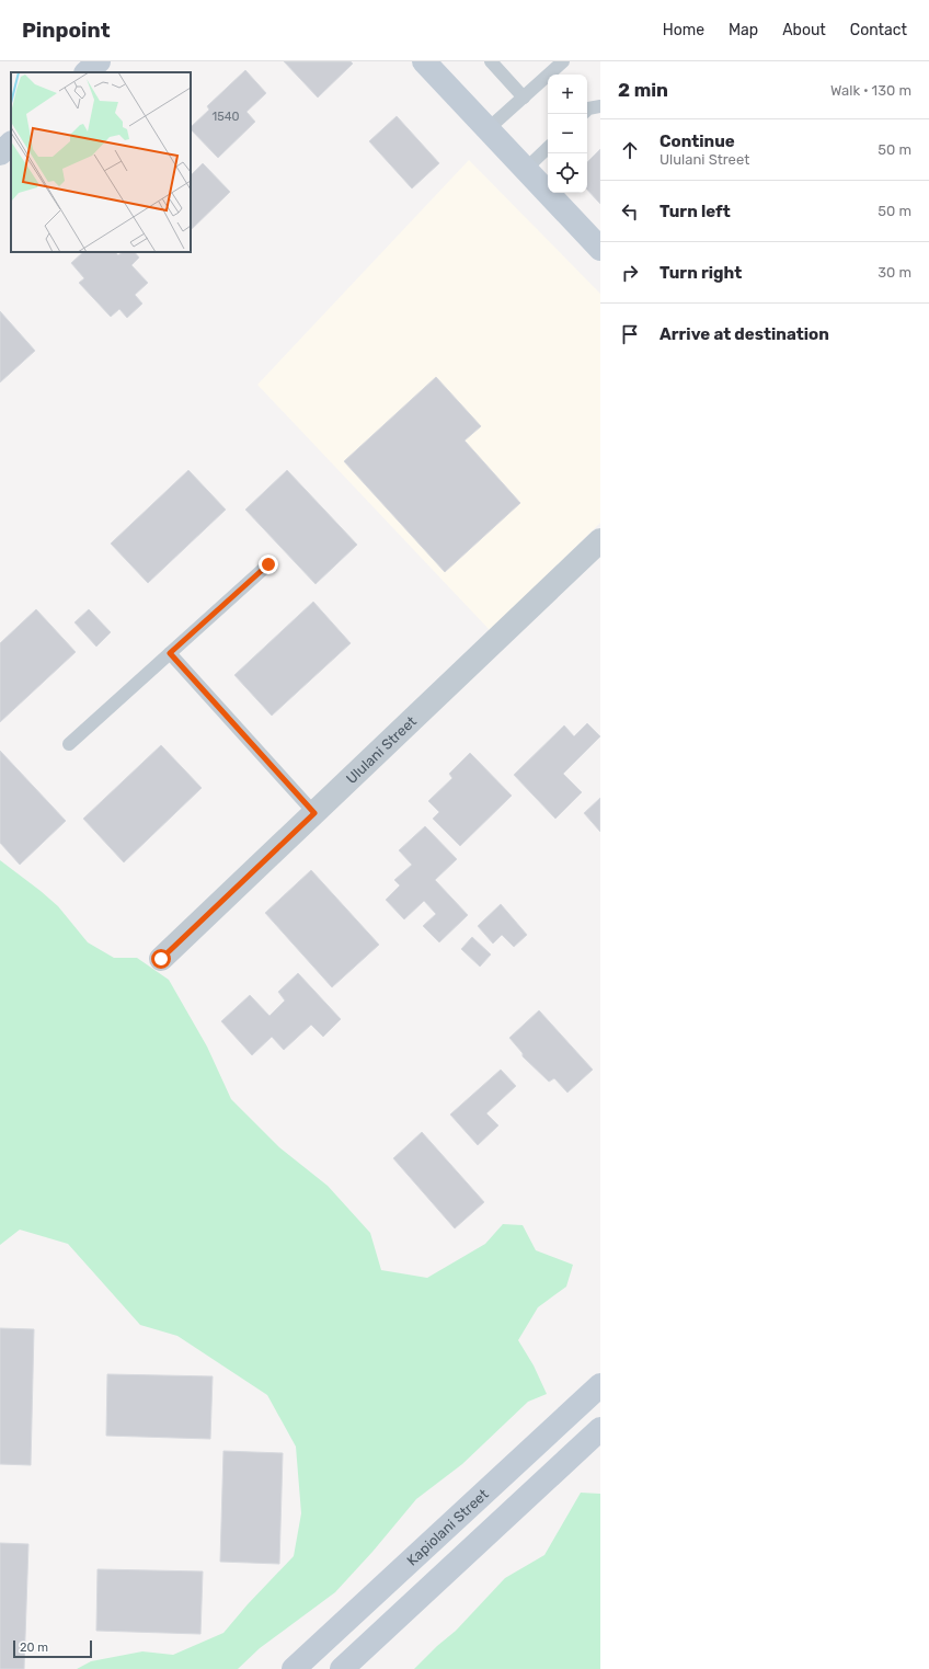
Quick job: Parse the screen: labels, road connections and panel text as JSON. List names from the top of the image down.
{
  "streets": {
    "street": ["Ululani Street", "Kapiolani Street"]
  },
  "house_numbers": ["1540"],
  "scale_bar": "20 m",
  "page": {
    "header": "Pinpoint",
    "nav": [
      "Home",
      "Map",
      "About",
      "Contact"
    ],
    "heading": ["2 min", "Walk · 130 m"],
    "map_buttons": ["+", "−"],
    "list": [
      ["Continue", "Ululani Street", "50 m"],
      ["Turn left", "50 m"],
      ["Turn right", "30 m"],
      "Arrive at destination"
    ],
    "scale": "20 m"
  }
}
